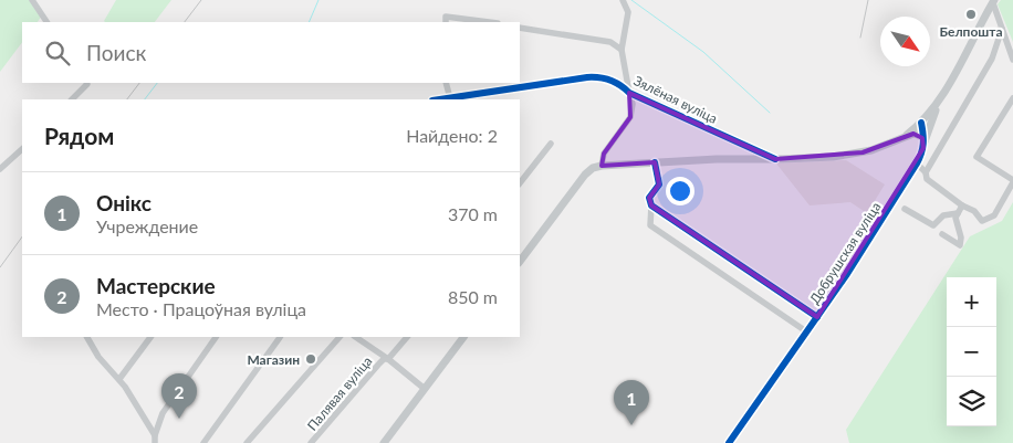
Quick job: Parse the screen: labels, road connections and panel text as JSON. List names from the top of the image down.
{
  "streets": {
    "street": ["Зялёная вуліца", "Добрушская вуліца", "Палявая вуліца"]
  },
  "places": ["Белпошта", "Магазин"],
  "north": "bottom right",
  "page": {
    "search": "Поиск",
    "heading": ["Рядом", "Найдено: 2"],
    "list": [
      {
        "mark": "1",
        "name": "Онікс",
        "note": "Учреждение",
        "value": "370 m"
      },
      {
        "mark": "2",
        "name": "Мастерские",
        "note": "Место · Працоўная вуліца",
        "value": "850 m"
      }
    ],
    "map_buttons": ["+", "−"],
    "pins": ["2", "1"]
  }
}
